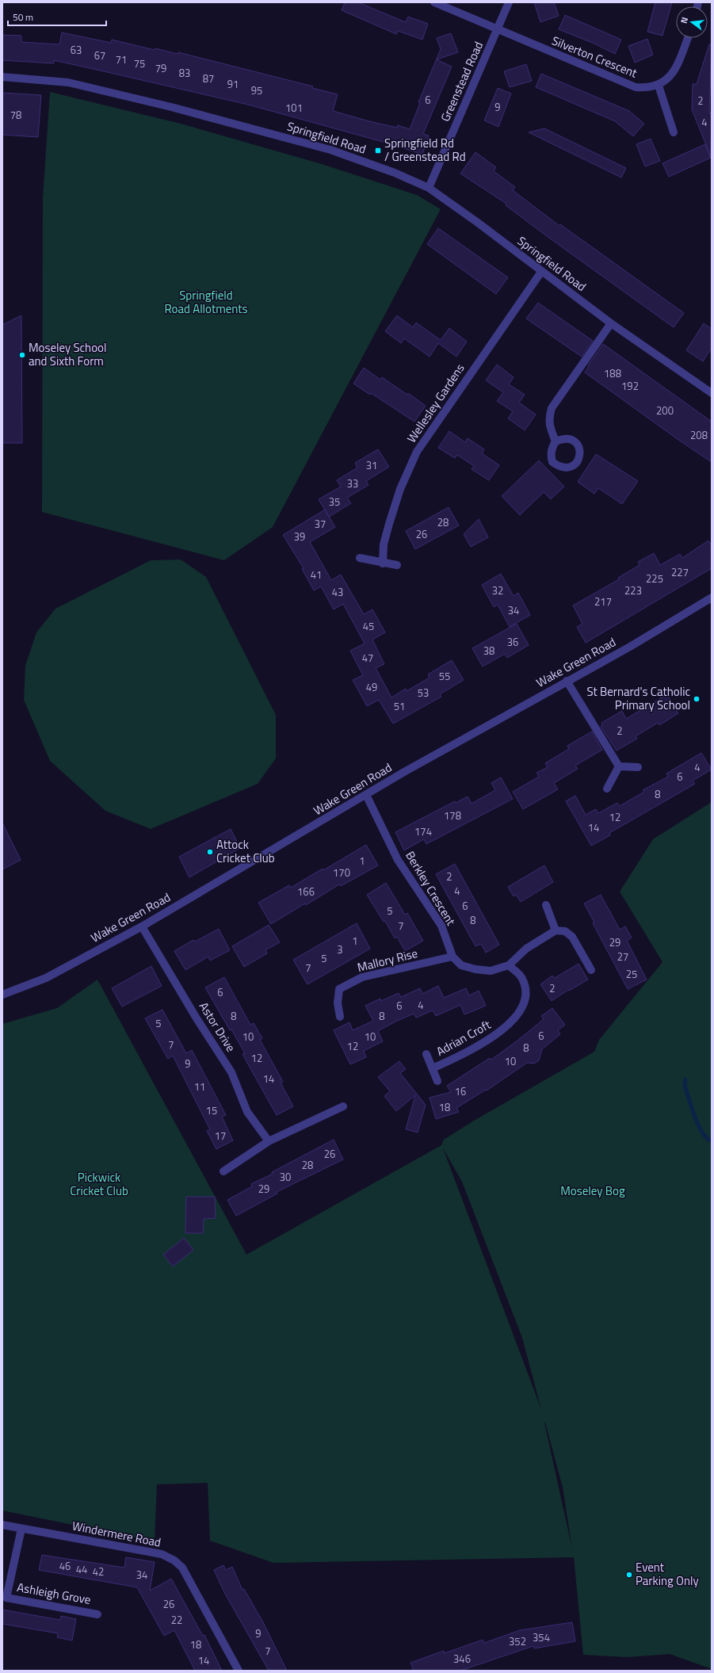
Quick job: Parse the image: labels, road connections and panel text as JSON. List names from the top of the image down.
{
  "streets": {
    "street": [
      "Silverton Crescent",
      "Greenstead Road",
      "Springfield Road",
      "Wellesley Gardens",
      "Wake Green Road",
      "Berkley Crescent",
      "Mallory Rise",
      "Astor Drive",
      "Adrian Croft",
      "Windermere Road",
      "Ashleigh Grove"
    ]
  },
  "crossings": [
    ["Silverton Crescent", "Greenstead Road"],
    ["Greenstead Road", "Springfield Road"],
    ["Springfield Road", "Wellesley Gardens"],
    ["Wake Green Road", "Berkley Crescent"],
    ["Wake Green Road", "Astor Drive"],
    ["Berkley Crescent", "Mallory Rise"],
    ["Windermere Road", "Ashleigh Grove"]
  ],
  "parks": ["Springfield Road Allotments", "Pickwick Cricket Club", "Moseley Bog"],
  "places": {
    "transit": ["Springfield Rd / Greenstead Rd"],
    "other": [
      "Moseley School and Sixth Form",
      "St Bernard's Catholic Primary School",
      "Attock Cricket Club",
      "Event Parking Only"
    ]
  },
  "house_numbers": [
    "63",
    "67",
    "71",
    "75",
    "79",
    "83",
    "87",
    "91",
    "95",
    "6",
    "2",
    "9",
    "101",
    "78",
    "4",
    "188",
    "192",
    "200",
    "208",
    "31",
    "33",
    "35",
    "28",
    "37",
    "26",
    "39",
    "227",
    "41",
    "225",
    "32",
    "223",
    "43",
    "217",
    "34",
    "45",
    "36",
    "38",
    "47",
    "55",
    "49",
    "53",
    "51",
    "2",
    "4",
    "6",
    "8",
    "178",
    "12",
    "14",
    "174",
    "1",
    "170",
    "2",
    "4",
    "166",
    "6",
    "5",
    "8",
    "7",
    "1",
    "29",
    "3",
    "27",
    "5",
    "7",
    "25",
    "2",
    "6",
    "4",
    "6",
    "8",
    "8",
    "5",
    "6",
    "10",
    "10",
    "7",
    "12",
    "8",
    "12",
    "10",
    "9",
    "14",
    "11",
    "16",
    "18",
    "15",
    "17",
    "26",
    "28",
    "30",
    "29",
    "46",
    "44",
    "42",
    "34",
    "26",
    "22",
    "9",
    "354",
    "352",
    "18",
    "7",
    "346",
    "14"
  ],
  "scale_bar": "50 m",
  "north": "left"
}
